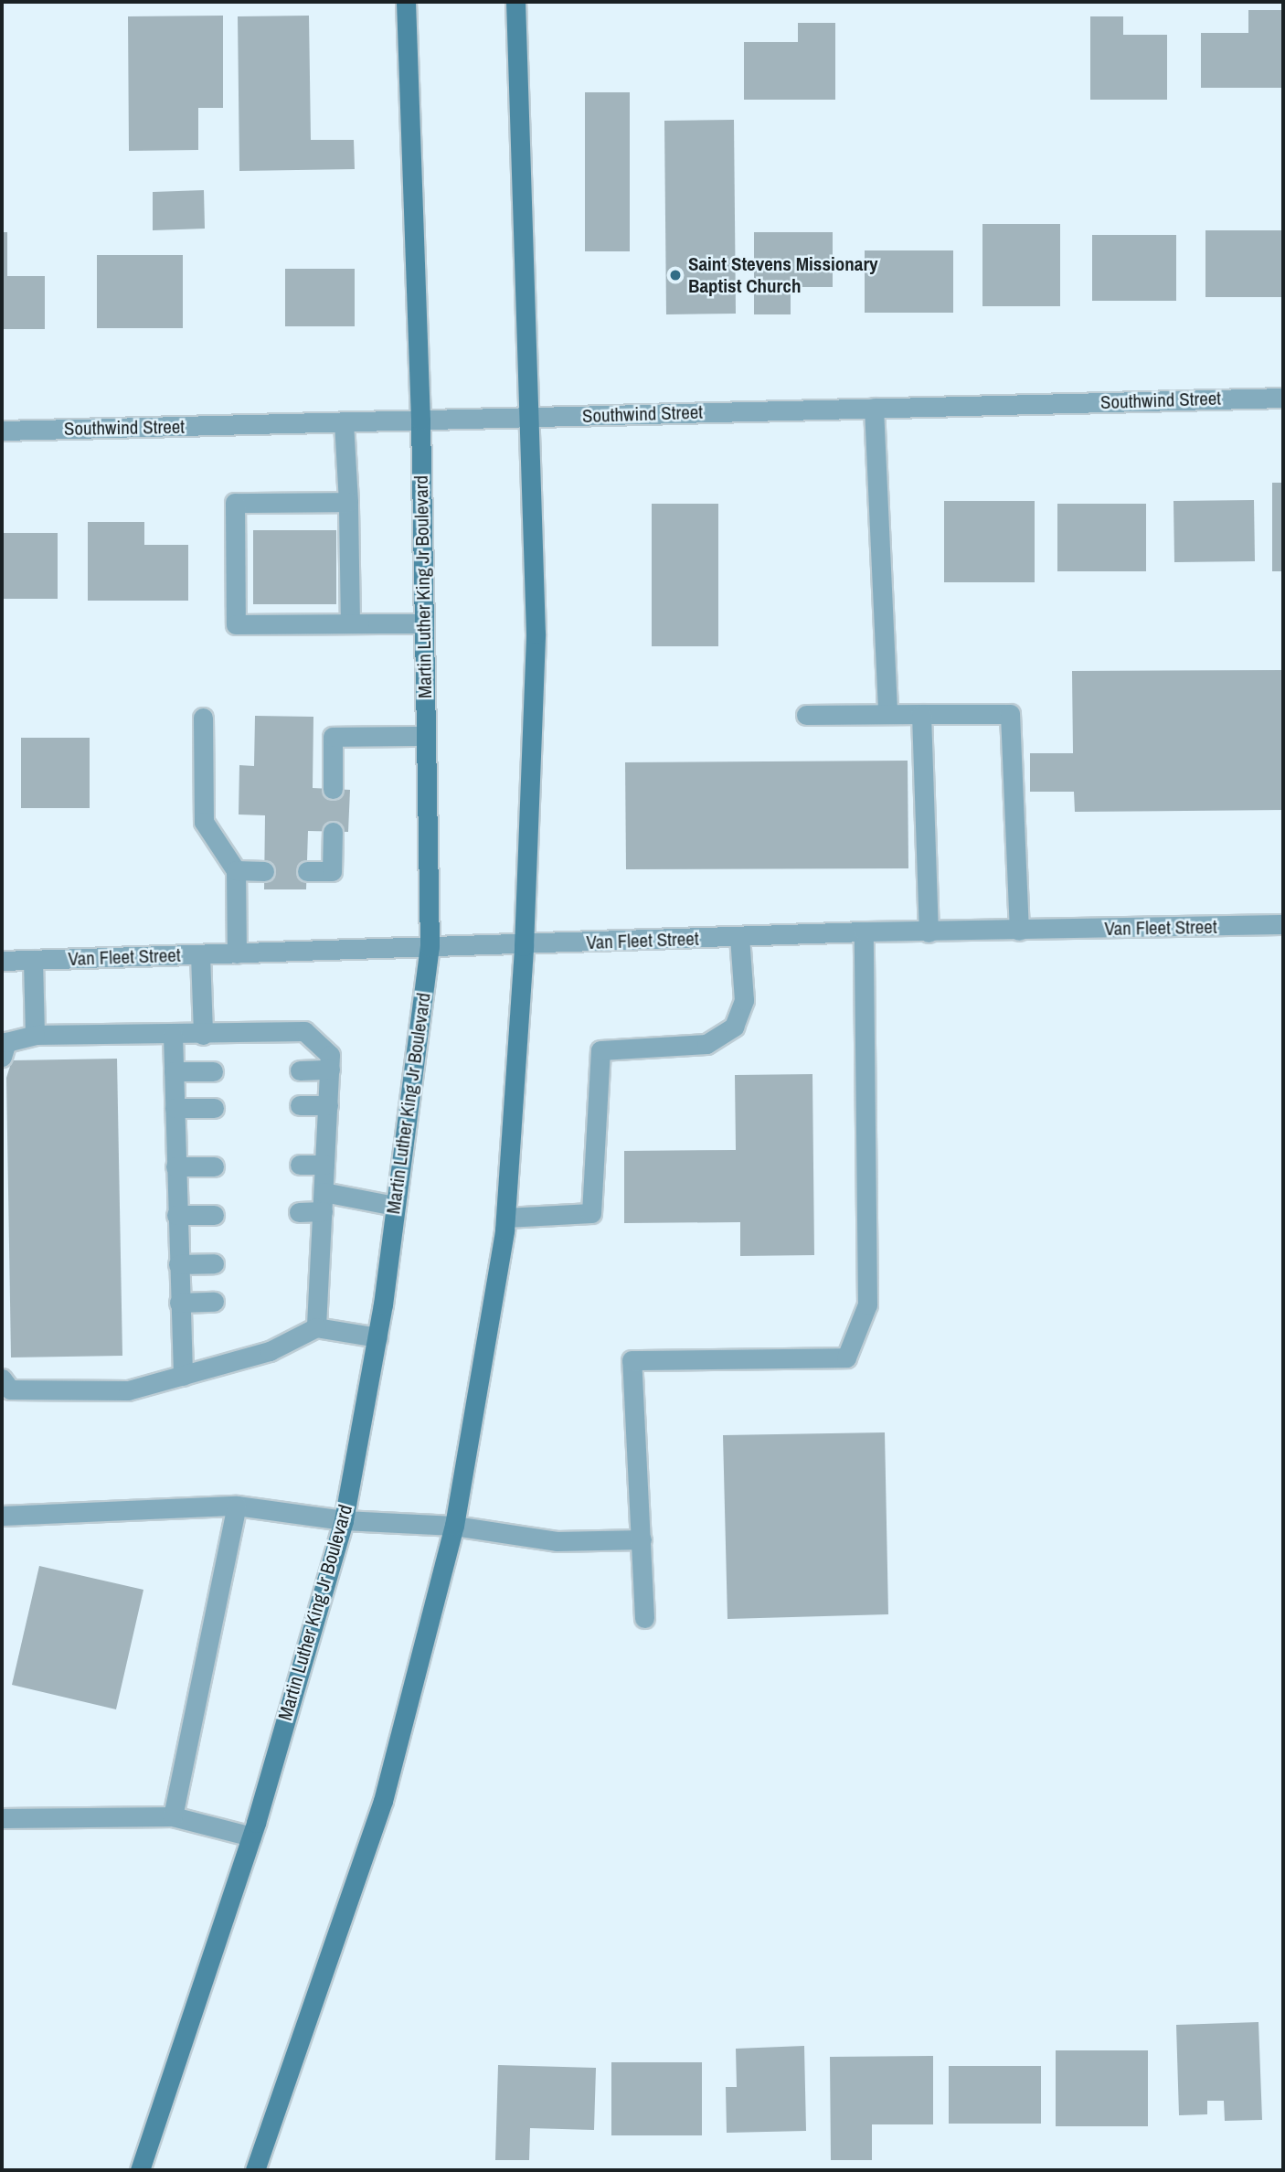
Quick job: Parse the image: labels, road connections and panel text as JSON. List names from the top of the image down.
{
  "streets": {
    "main road": ["Martin Luther King Jr Boulevard"],
    "street": ["Southwind Street", "Van Fleet Street"]
  },
  "crossings": [
    ["Southwind Street", "Martin Luther King Jr Boulevard"],
    ["Martin Luther King Jr Boulevard", "Van Fleet Street"]
  ],
  "places": ["Saint Stevens Missionary Baptist Church"]
}
